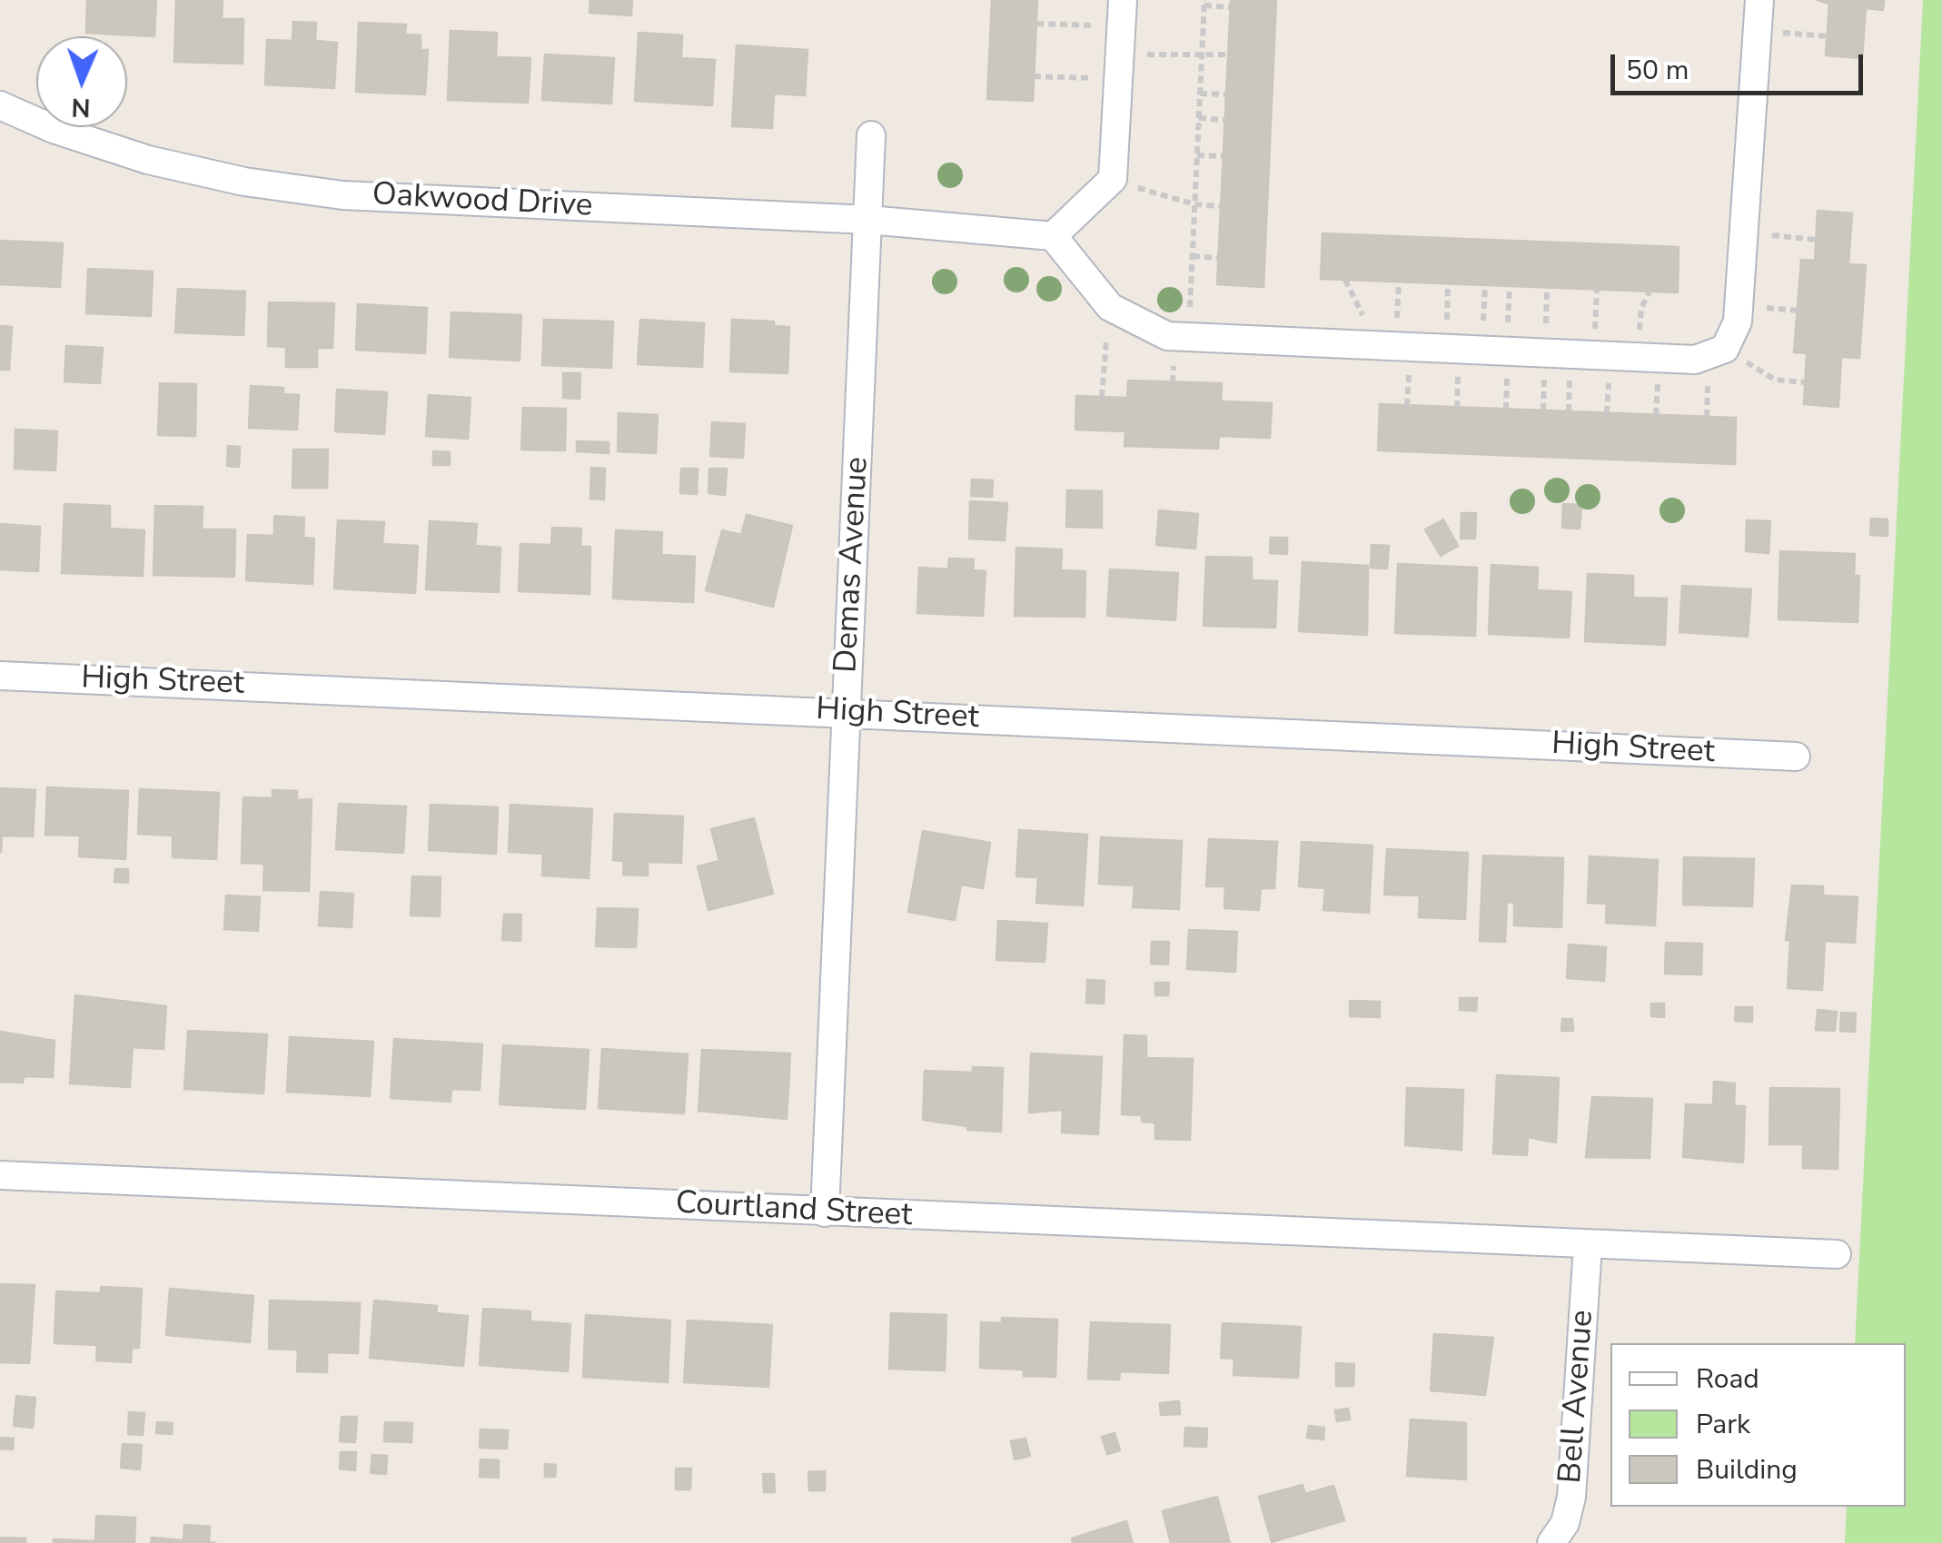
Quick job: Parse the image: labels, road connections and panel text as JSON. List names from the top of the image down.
{
  "streets": {
    "street": [
      "Oakwood Drive",
      "Demas Avenue",
      "High Street",
      "Courtland Street",
      "Bell Avenue"
    ]
  },
  "crossings": [
    ["Oakwood Drive", "Demas Avenue"],
    ["Demas Avenue", "High Street"],
    ["Demas Avenue", "Courtland Street"],
    ["Courtland Street", "Bell Avenue"]
  ],
  "legend": ["Road", "Park", "Building"],
  "scale_bar": "50 m",
  "north": "bottom"
}
